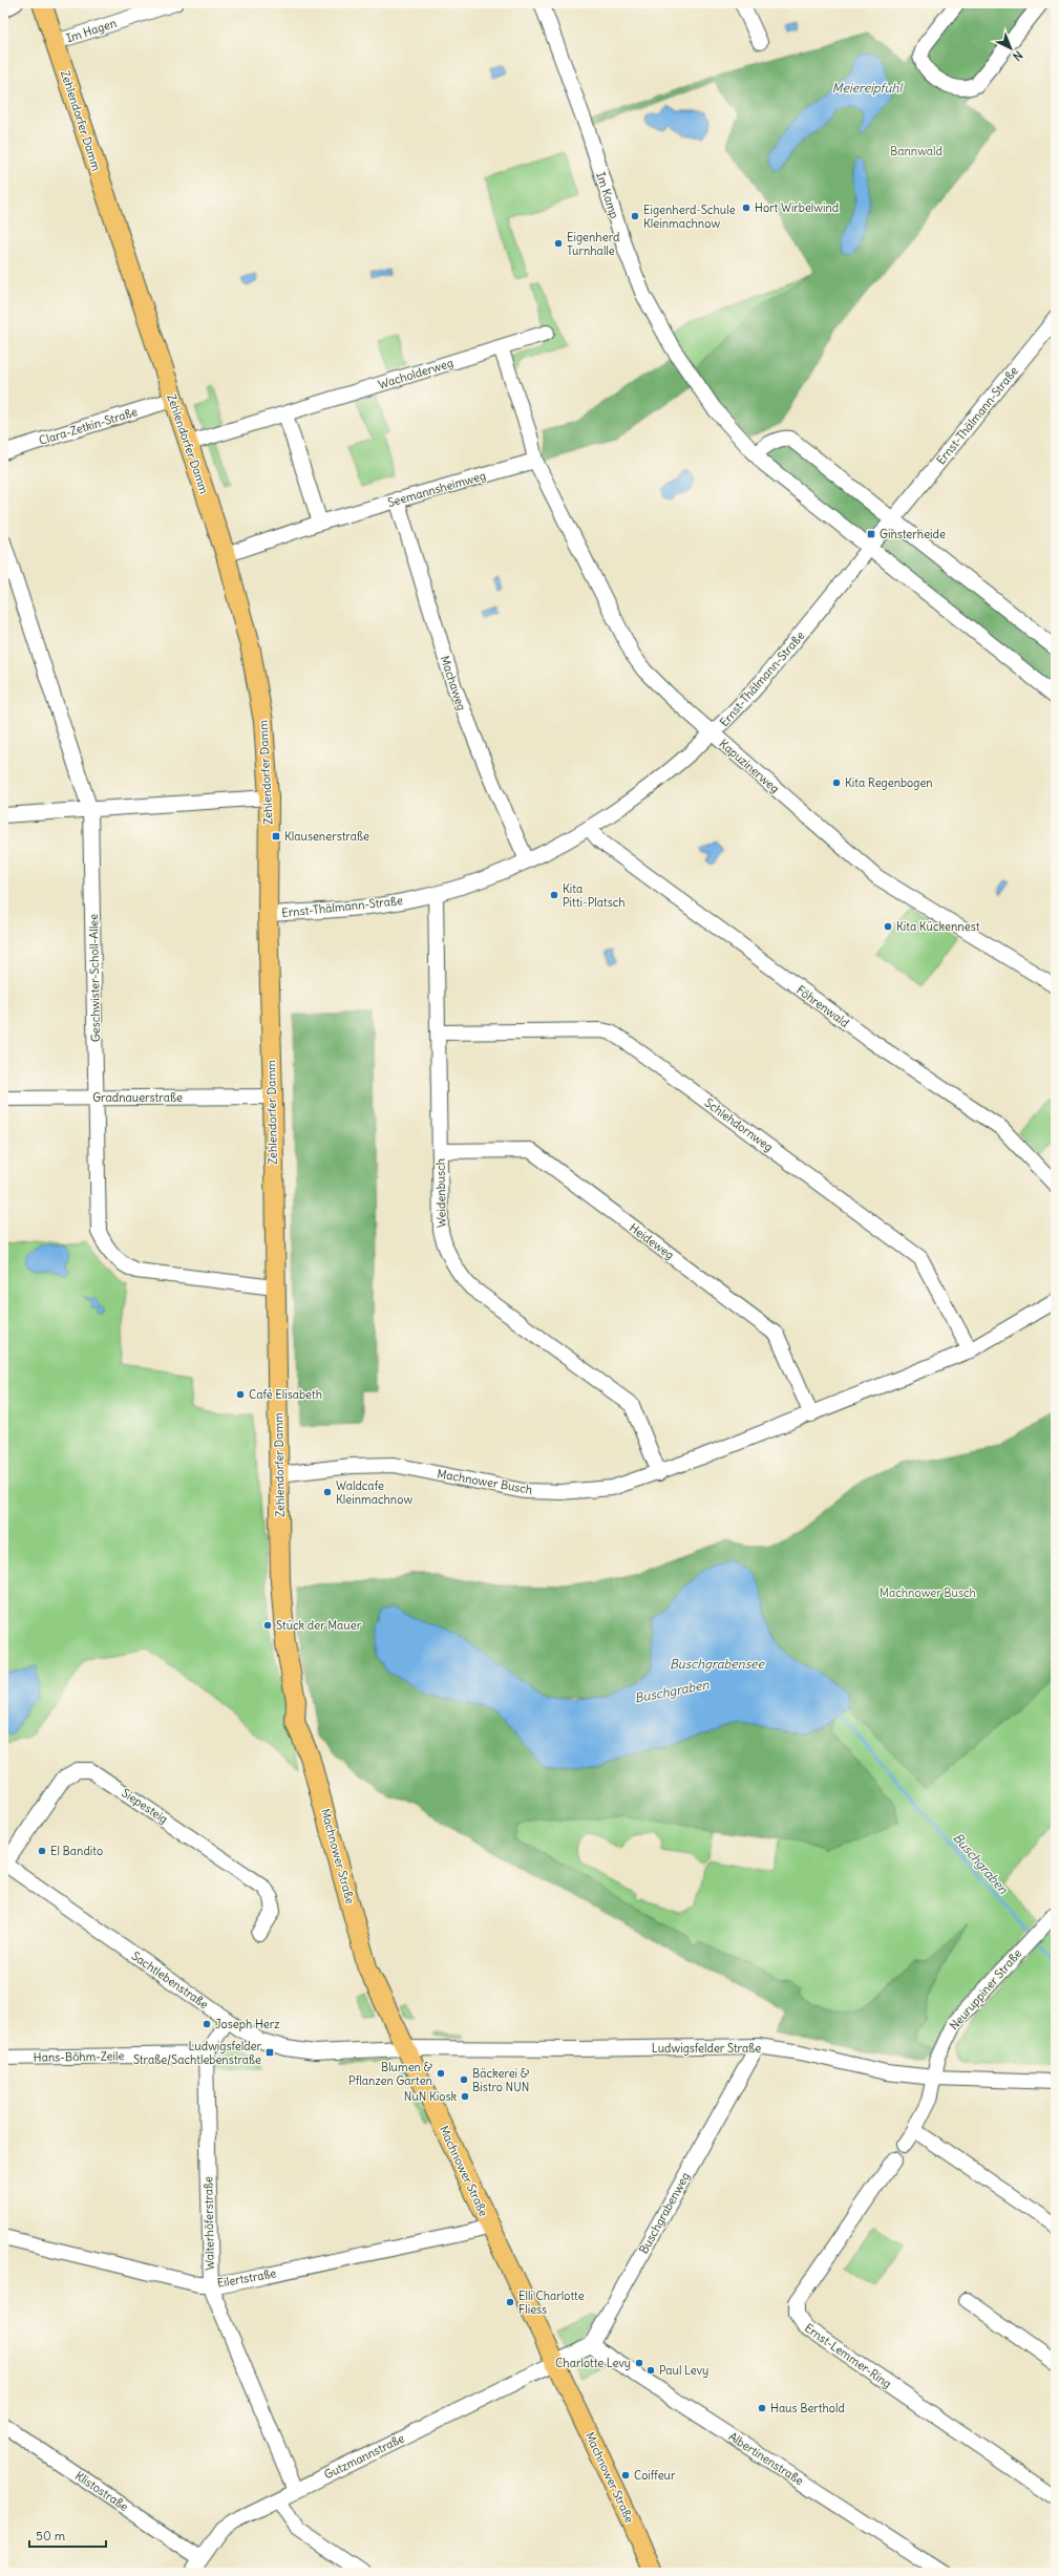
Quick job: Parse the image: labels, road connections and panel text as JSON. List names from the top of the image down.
{
  "streets": {
    "main road": ["Zehlendorfer Damm", "Machnower Straße"],
    "street": [
      "Im Hagen",
      "Im Kamp",
      "Wacholderweg",
      "Ernst-Thälmann-Straße",
      "Clara-Zetkin-Straße",
      "Seemannsheimweg",
      "Machaweg",
      "Kapuzinerweg",
      "Geschwister-Scholl-Allee",
      "Föhrenwald",
      "Gradnauerstraße",
      "Schlehdornweg",
      "Weidenbusch",
      "Heideweg",
      "Machnower Busch",
      "Siepesteig",
      "Sachtlebenstraße",
      "Neuruppiner Straße",
      "Ludwigsfelder Straße",
      "Hans-Böhm-Zeile",
      "Buschgrabenweg",
      "Walterhöferstraße",
      "Eilertstraße",
      "Ernst-Lemmer-Ring",
      "Gutzmannstraße",
      "Albertinenstraße",
      "Klistostraße"
    ]
  },
  "crossings": [
    ["Im Hagen", "Zehlendorfer Damm"],
    ["Zehlendorfer Damm", "Wacholderweg"],
    ["Zehlendorfer Damm", "Ernst-Thälmann-Straße"],
    ["Zehlendorfer Damm", "Clara-Zetkin-Straße"],
    ["Zehlendorfer Damm", "Seemannsheimweg"],
    ["Zehlendorfer Damm", "Geschwister-Scholl-Allee"],
    ["Zehlendorfer Damm", "Gradnauerstraße"],
    ["Zehlendorfer Damm", "Machnower Busch"],
    ["Zehlendorfer Damm", "Machnower Straße"],
    ["Ernst-Thälmann-Straße", "Machaweg"],
    ["Ernst-Thälmann-Straße", "Kapuzinerweg"],
    ["Ernst-Thälmann-Straße", "Föhrenwald"],
    ["Ernst-Thälmann-Straße", "Weidenbusch"],
    ["Seemannsheimweg", "Machaweg"],
    ["Seemannsheimweg", "Kapuzinerweg"],
    ["Geschwister-Scholl-Allee", "Gradnauerstraße"],
    ["Schlehdornweg", "Weidenbusch"],
    ["Schlehdornweg", "Machnower Busch"],
    ["Weidenbusch", "Heideweg"],
    ["Weidenbusch", "Machnower Busch"],
    ["Heideweg", "Machnower Busch"],
    ["Siepesteig", "Sachtlebenstraße"],
    ["Machnower Straße", "Sachtlebenstraße"],
    ["Machnower Straße", "Ludwigsfelder Straße"],
    ["Machnower Straße", "Eilertstraße"],
    ["Machnower Straße", "Gutzmannstraße"],
    ["Sachtlebenstraße", "Ludwigsfelder Straße"],
    ["Neuruppiner Straße", "Ludwigsfelder Straße"],
    ["Ludwigsfelder Straße", "Buschgrabenweg"],
    ["Hans-Böhm-Zeile", "Walterhöferstraße"],
    ["Buschgrabenweg", "Albertinenstraße"],
    ["Walterhöferstraße", "Eilertstraße"],
    ["Walterhöferstraße", "Gutzmannstraße"],
    ["Gutzmannstraße", "Klistostraße"]
  ],
  "water": ["Meiereipfuhl", "Buschgrabensee", "Buschgraben"],
  "parks": ["Bannwald", "Machnower Busch"],
  "places": {
    "other": [
      "Hort Wirbelwind",
      "Eigenherd-Schule Kleinmachnow",
      "Eigenherd Turnhalle",
      "Kita Regenbogen",
      "Kita Pitti-Platsch",
      "Kita Kückennest",
      "Café Elisabeth",
      "Waldcafe Kleinmachnow",
      "Stück der Mauer",
      "El Bandito",
      "Joseph Herz",
      "Blumen & Pflanzen Garten",
      "Bäckerei & Bistro NUN",
      "NuN Kiosk",
      "Elli Charlotte Fliess",
      "Charlotte Levy",
      "Paul Levy",
      "Haus Berthold",
      "Coiffeur"
    ],
    "transit": ["Ginsterheide", "Klausenerstraße", "Ludwigsfelder Straße/Sachtlebenstraße"]
  },
  "scale_bar": "50 m",
  "north": "bottom right"
}
